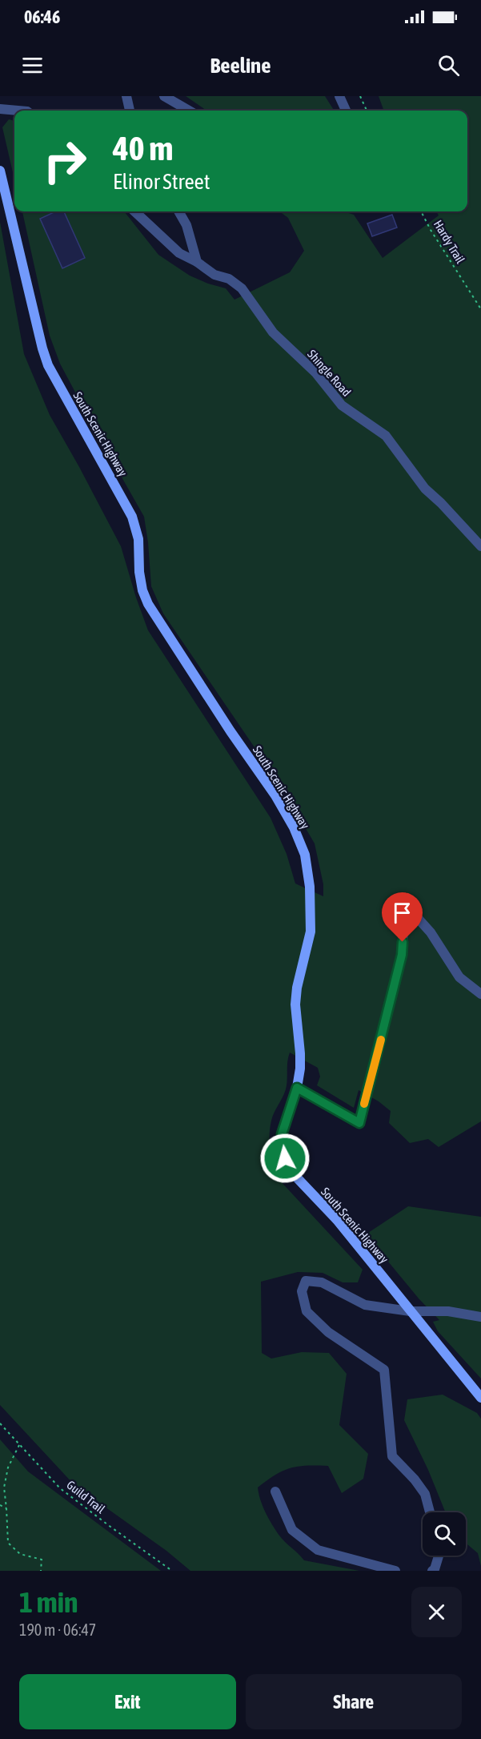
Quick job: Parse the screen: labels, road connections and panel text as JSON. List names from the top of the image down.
{
  "streets": {
    "main road": ["South Scenic Highway"],
    "street": ["Shingle Road"],
    "path": ["Hardy Trail", "Guild Trail"]
  },
  "page": {
    "status": "06:46",
    "header": "Beeline",
    "turn": ["40 m", "Elinor Street"],
    "heading": ["1 min", "190 m · 06:47"],
    "buttons": ["Exit", "Share"]
  }
}
